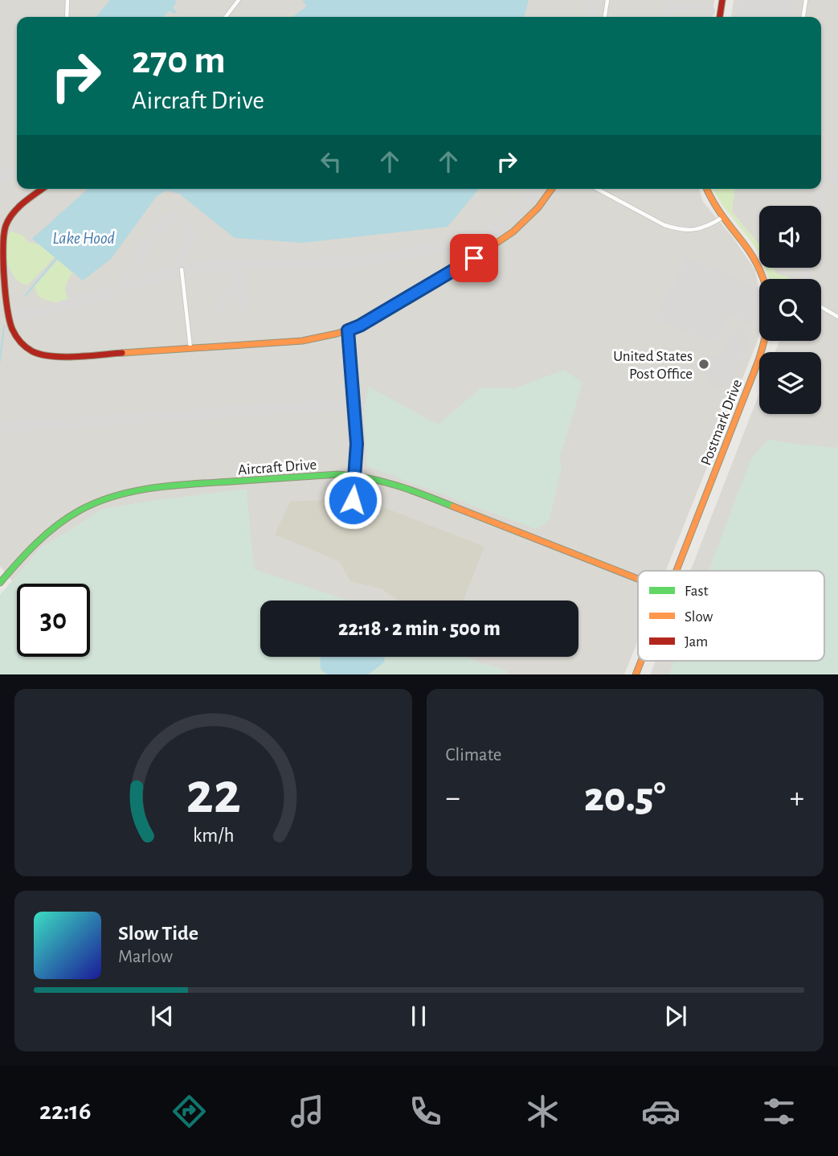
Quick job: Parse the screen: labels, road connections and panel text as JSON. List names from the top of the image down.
{
  "streets": {
    "street": ["Postmark Drive", "Aircraft Drive"]
  },
  "water": ["Lake Hood"],
  "places": ["United States Post Office"],
  "legend": ["Fast", "Slow", "Jam"],
  "page": {
    "turn": ["270 m", "Aircraft Drive"],
    "limit": "30",
    "trip": "22:18 · 2 min · 500 m",
    "tile": "Climate",
    "heat": ["−", "20.5°", "+"],
    "song": ["Slow Tide", "Marlow"],
    "tabs": "22:16",
    "gauge": ["22", "km/h"]
  }
}
